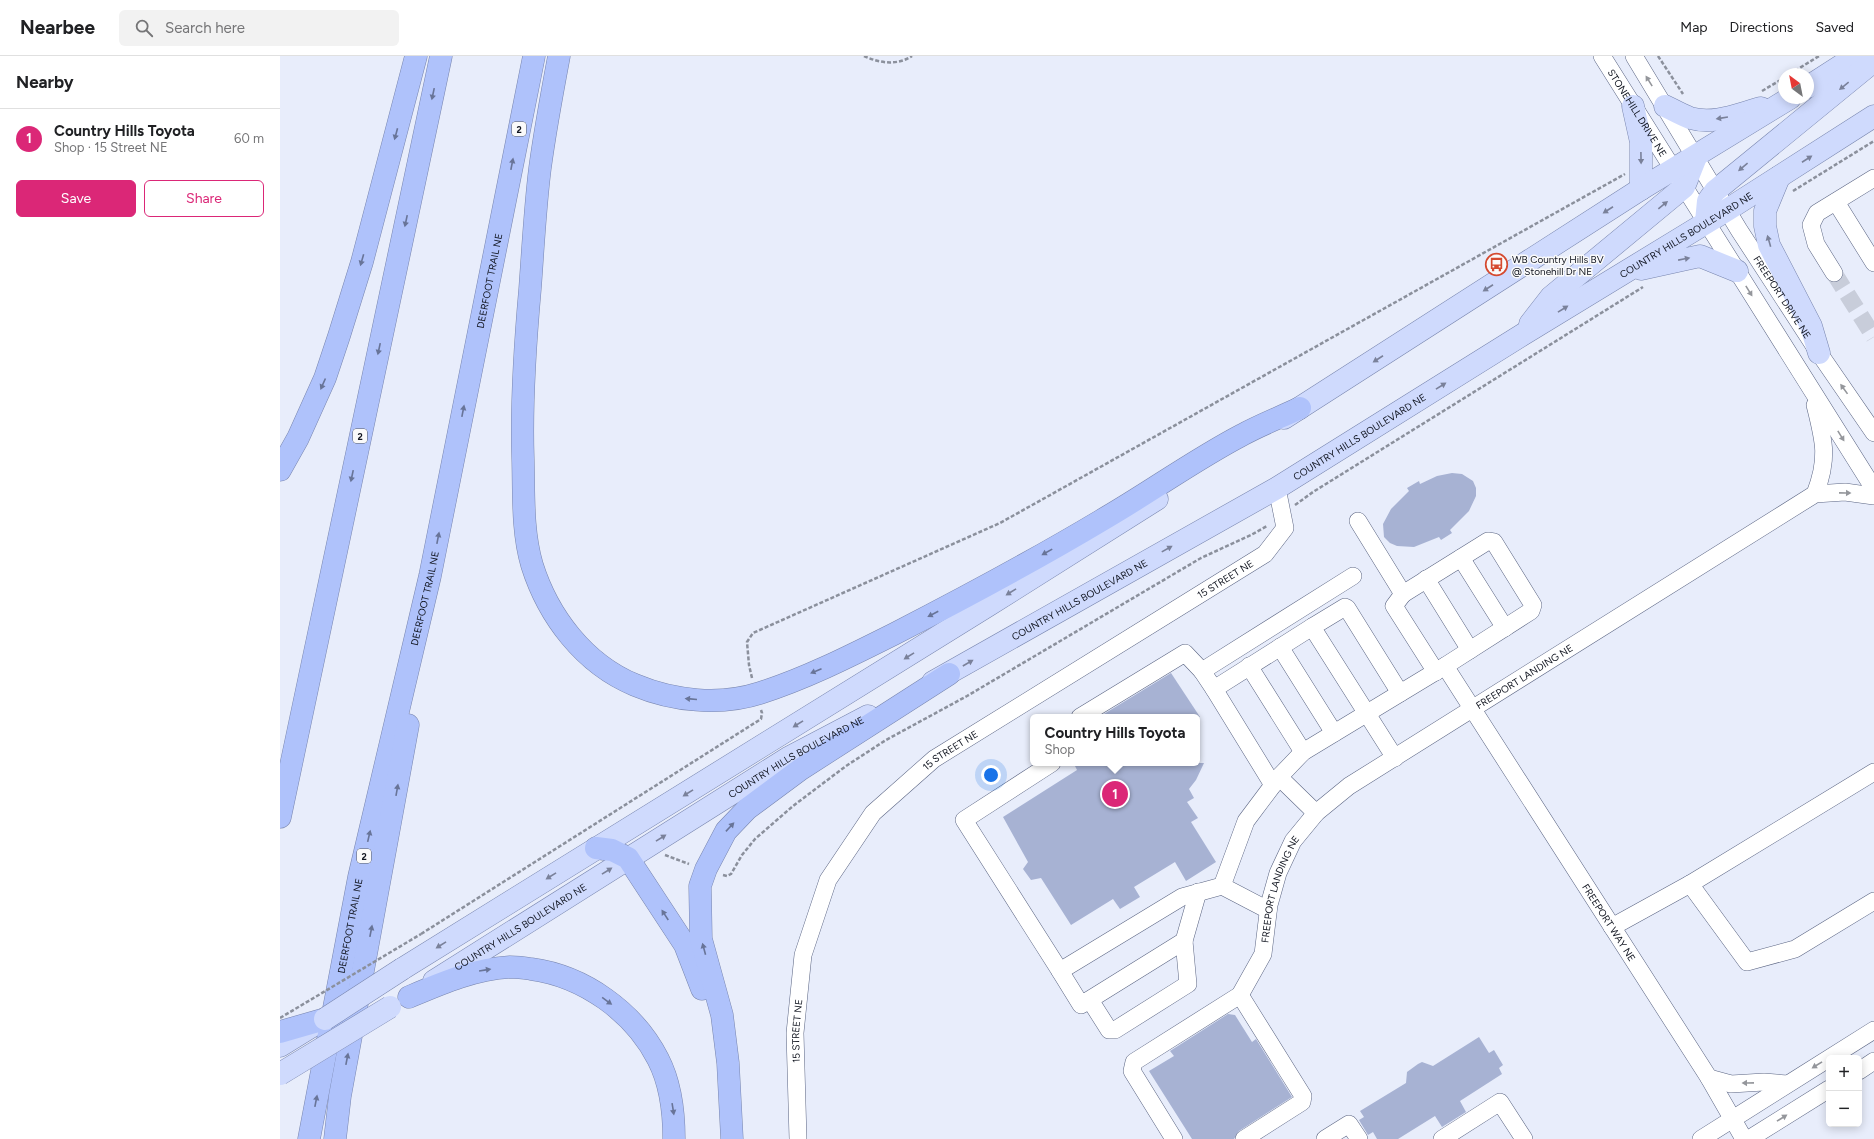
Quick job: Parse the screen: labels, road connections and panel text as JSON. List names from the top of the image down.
{
  "streets": {
    "highway": ["2", "DEERFOOT TRAIL NE"],
    "main road": ["COUNTRY HILLS BOULEVARD NE"],
    "street": [
      "STONEHILL DRIVE NE",
      "FREEPORT DRIVE NE",
      "15 STREET NE",
      "FREEPORT LANDING NE",
      "FREEPORT WAY NE"
    ]
  },
  "crossings": [
    ["COUNTRY HILLS BOULEVARD NE", "FREEPORT DRIVE NE"],
    ["COUNTRY HILLS BOULEVARD NE", "15 STREET NE"],
    ["FREEPORT LANDING NE", "FREEPORT WAY NE"]
  ],
  "places": {
    "bus stop": ["WB Country Hills BV @ Stonehill Dr NE"]
  },
  "north": "top left",
  "page": {
    "header": "Nearbee",
    "search": "Search here",
    "nav": ["Map", "Directions", "Saved"],
    "heading": "Nearby",
    "list": [
      {
        "mark": "1",
        "name": "Country Hills Toyota",
        "note": "Shop · 15 Street NE",
        "value": "60 m"
      }
    ],
    "buttons": ["Save", "Share"],
    "popup": ["Country Hills Toyota", "Shop"],
    "pins": "1",
    "map_buttons": ["+", "−"]
  }
}
